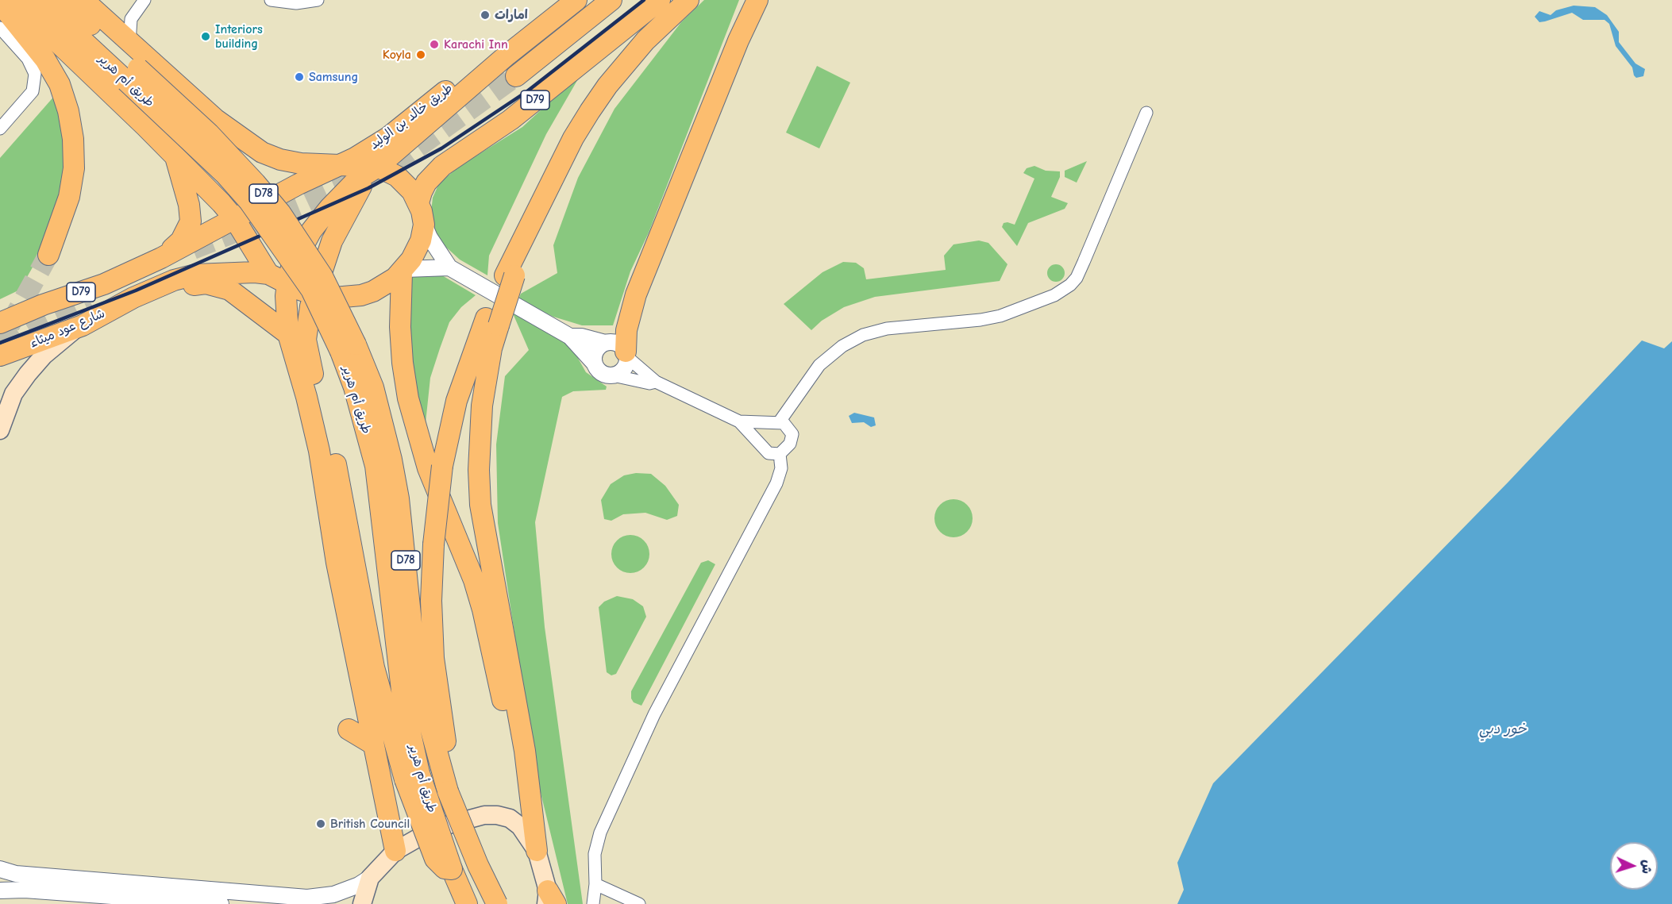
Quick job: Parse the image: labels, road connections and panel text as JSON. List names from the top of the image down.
{
  "streets": {
    "main road": [
      "طريق أم هرير",
      "D79",
      "طريق خالد بن الوليد",
      "D78",
      "شارع عود ميثاء"
    ]
  },
  "crossings": [
    ["D79", "شارع عود ميثاء"],
    ["طريق خالد بن الوليد", "شارع عود ميثاء"]
  ],
  "water": ["خور دبي"],
  "places": [
    "امارات",
    "Interiors building",
    "Karachi Inn",
    "Koyla",
    "Samsung",
    "British Council"
  ],
  "north": "right"
}
